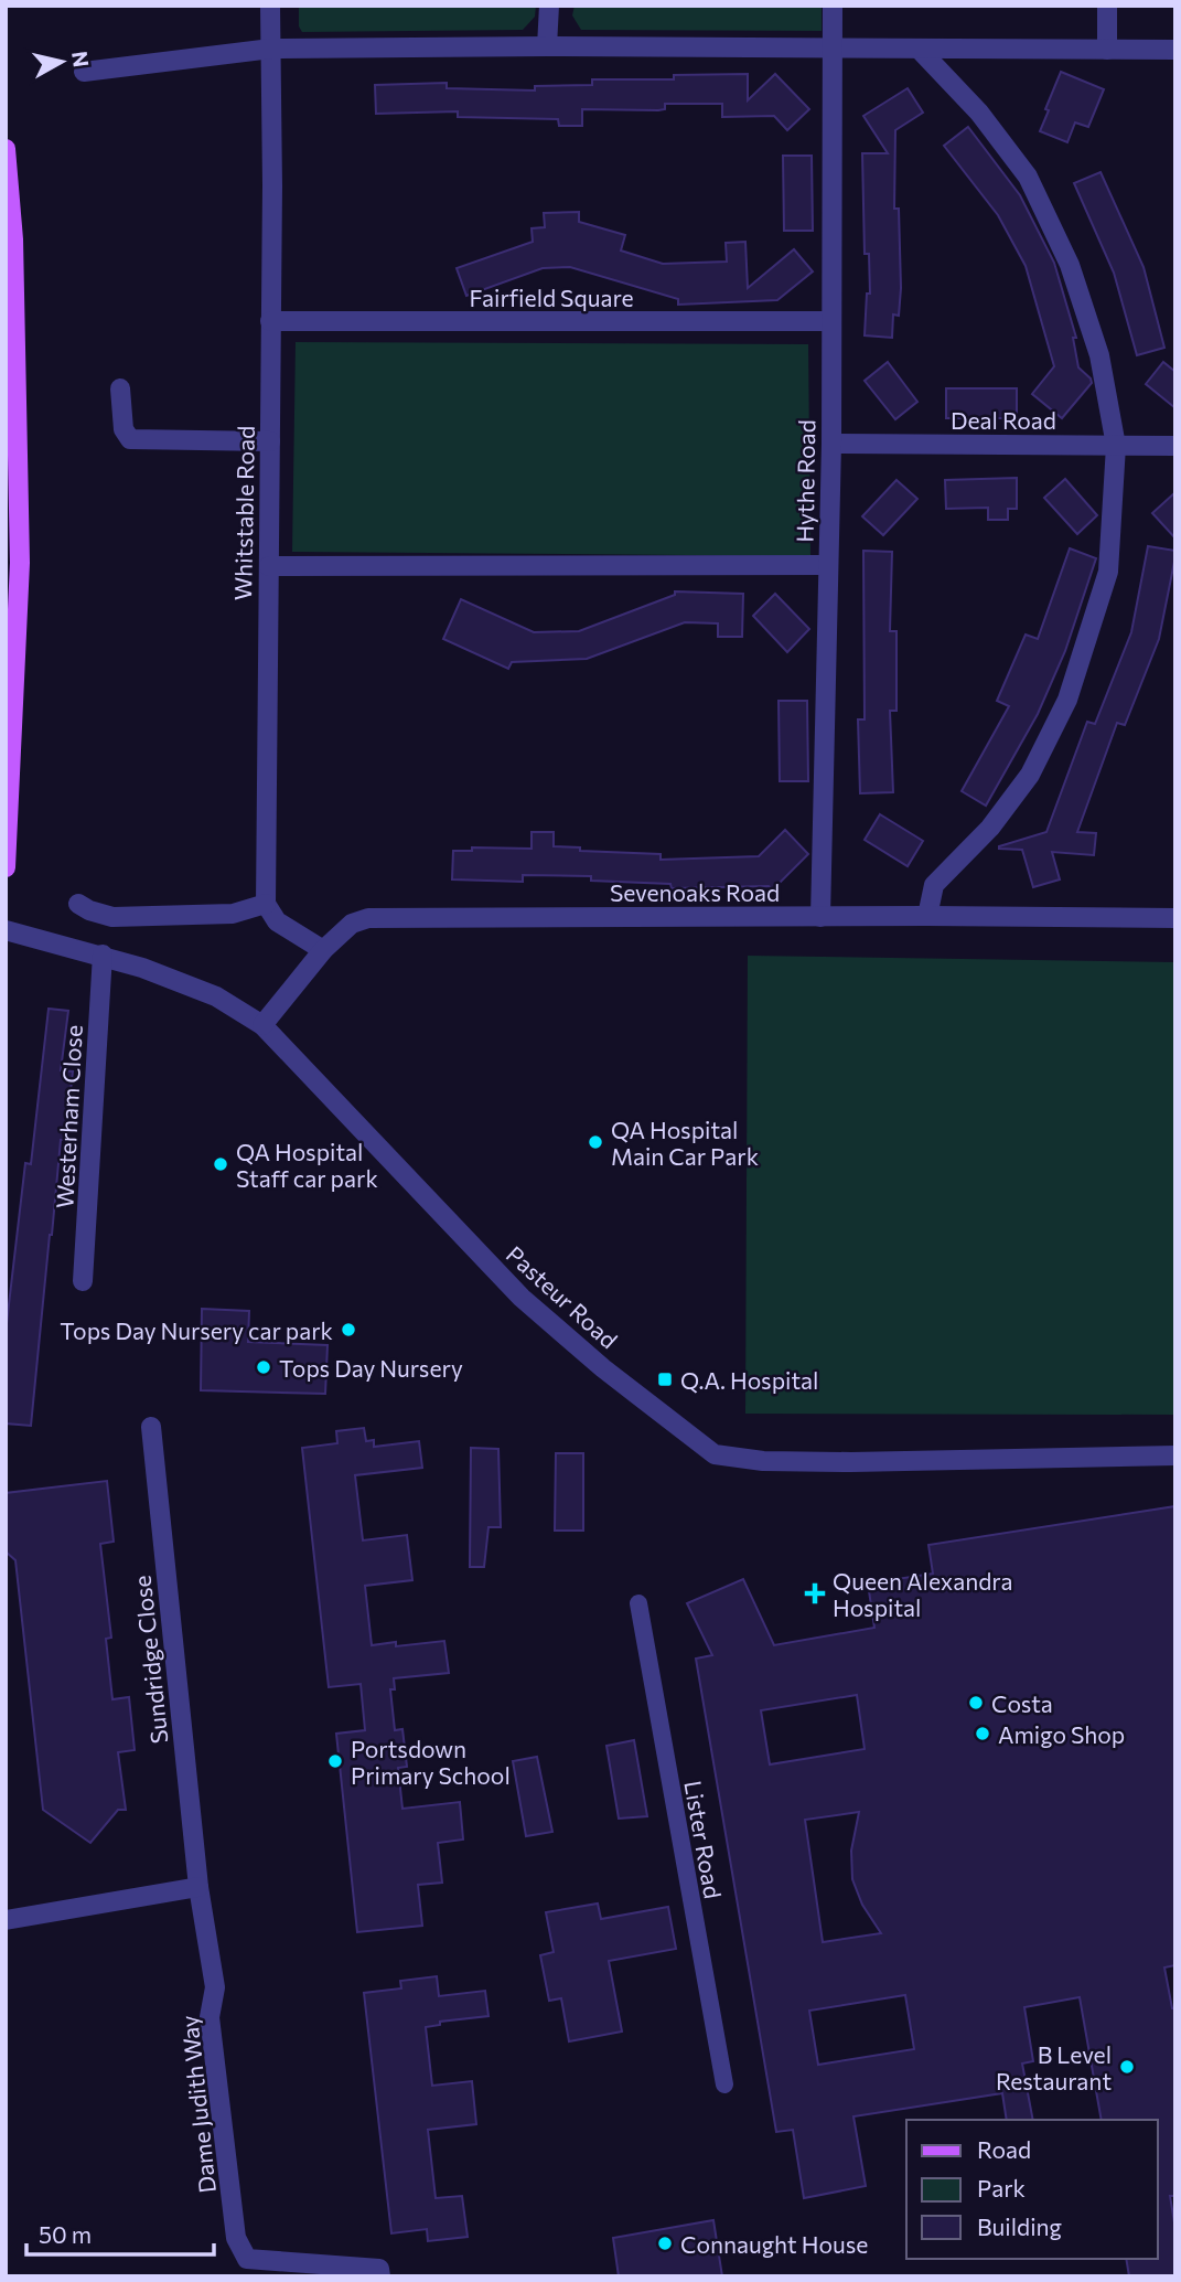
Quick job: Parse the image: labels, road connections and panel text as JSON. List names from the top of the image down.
{
  "streets": {
    "street": [
      "Fairfield Square",
      "Deal Road",
      "Hythe Road",
      "Whitstable Road",
      "Sevenoaks Road",
      "Westerham Close",
      "Pasteur Road",
      "Sundridge Close",
      "Lister Road",
      "Dame Judith Way"
    ]
  },
  "crossings": [
    ["Fairfield Square", "Hythe Road"],
    ["Fairfield Square", "Whitstable Road"],
    ["Deal Road", "Hythe Road"],
    ["Hythe Road", "Sevenoaks Road"],
    ["Sevenoaks Road", "Pasteur Road"],
    ["Westerham Close", "Pasteur Road"],
    ["Sundridge Close", "Dame Judith Way"]
  ],
  "places": {
    "other": [
      "QA Hospital Main Car Park",
      "QA Hospital Staff car park",
      "Tops Day Nursery car park",
      "Tops Day Nursery",
      "Costa",
      "Amigo Shop",
      "Portsdown Primary School",
      "B Level Restaurant",
      "Connaught House"
    ],
    "transit": ["Q.A. Hospital"],
    "health": ["Queen Alexandra Hospital"]
  },
  "legend": ["Road", "Park", "Building"],
  "scale_bar": "50 m",
  "north": "right"
}
